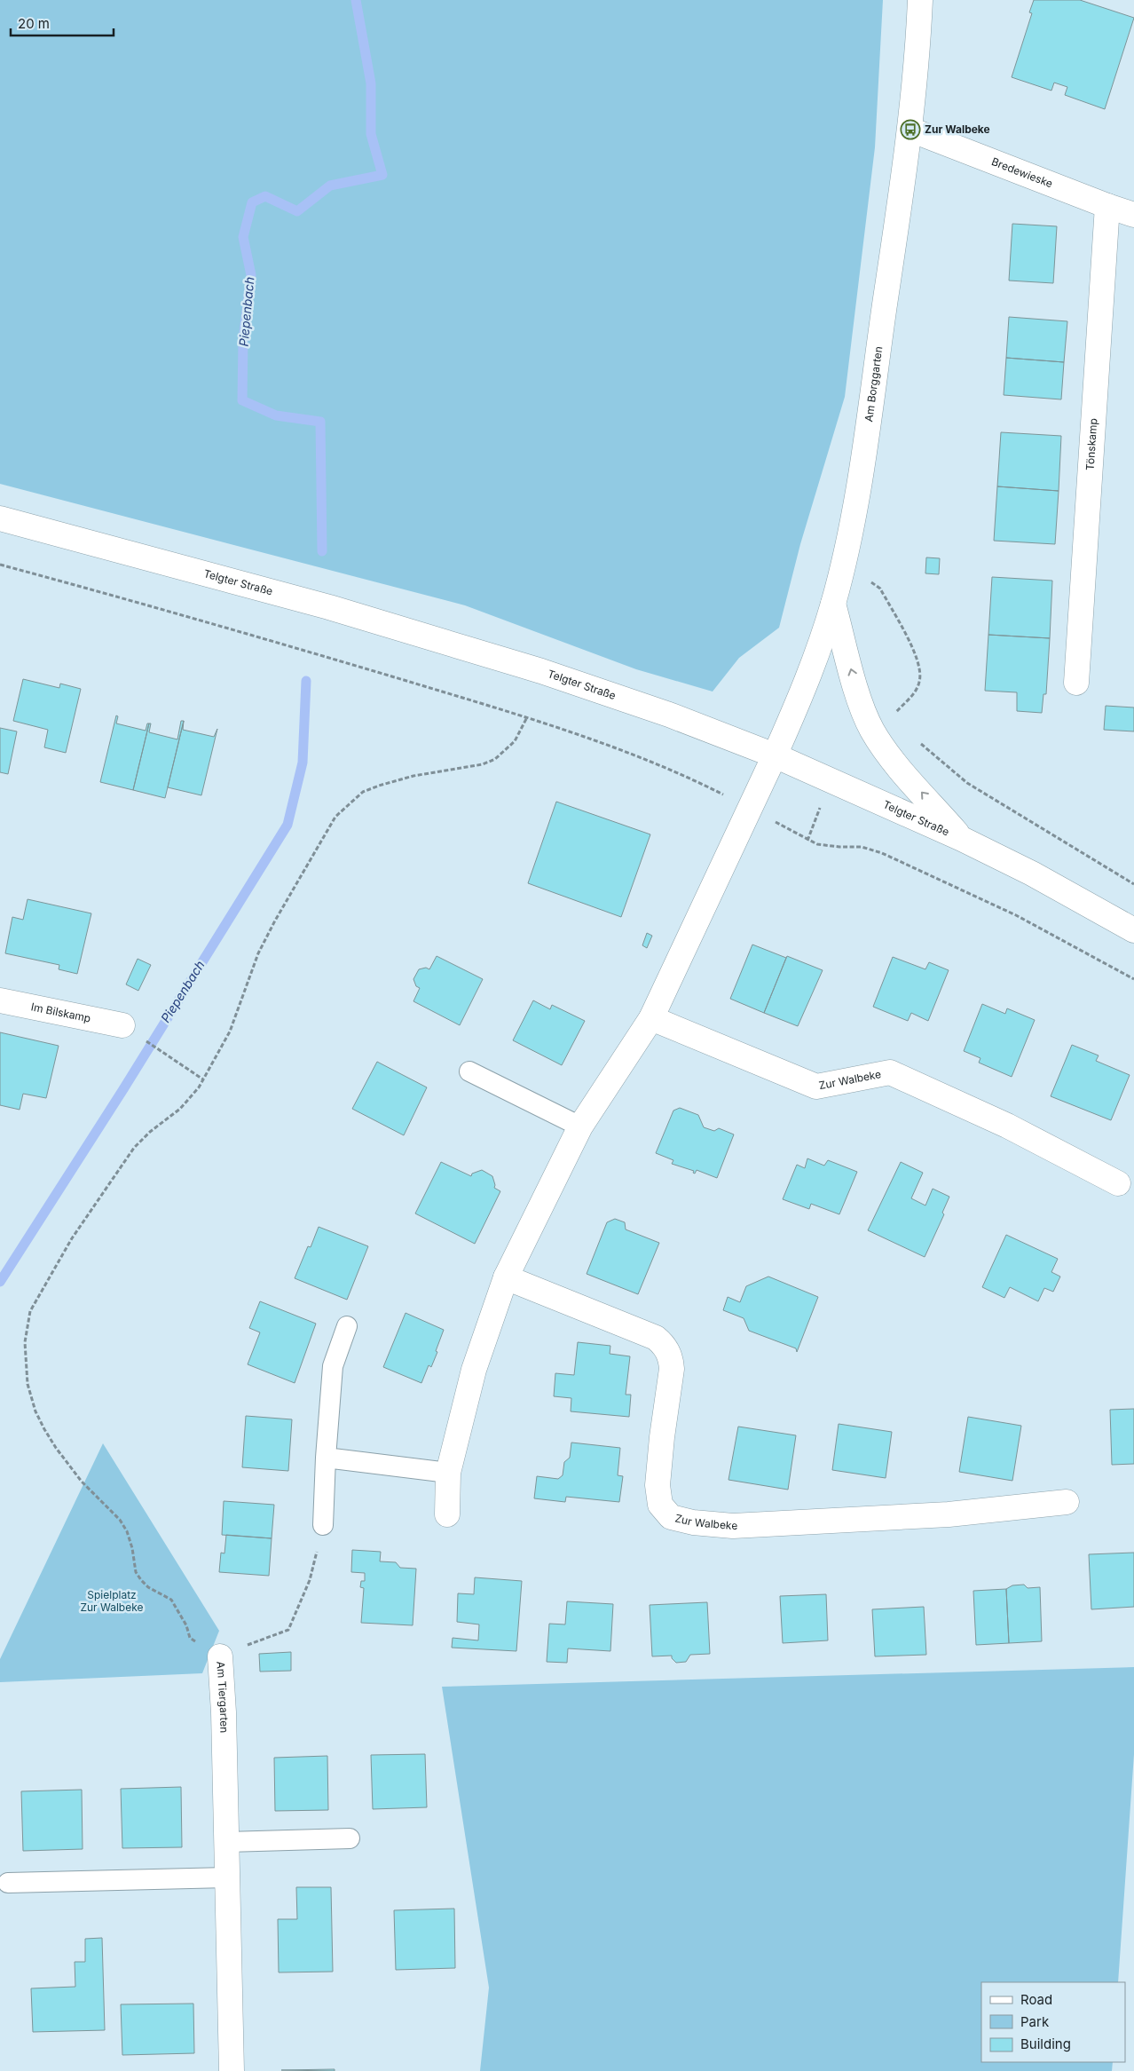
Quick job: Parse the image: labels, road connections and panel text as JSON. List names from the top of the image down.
{
  "streets": {
    "street": [
      "Bredewieske",
      "Am Borggarten",
      "Tönskamp",
      "Telgter Straße",
      "Im Bilskamp",
      "Zur Walbeke",
      "Am Tiergarten"
    ]
  },
  "crossings": [
    ["Bredewieske", "Am Borggarten"],
    ["Bredewieske", "Tönskamp"],
    ["Am Borggarten", "Telgter Straße"]
  ],
  "water": ["Piepenbach"],
  "parks": ["Spielplatz Zur Walbeke"],
  "places": {
    "bus stop": ["Zur Walbeke"]
  },
  "legend": ["Road", "Park", "Building"],
  "scale_bar": "20 m"
}
